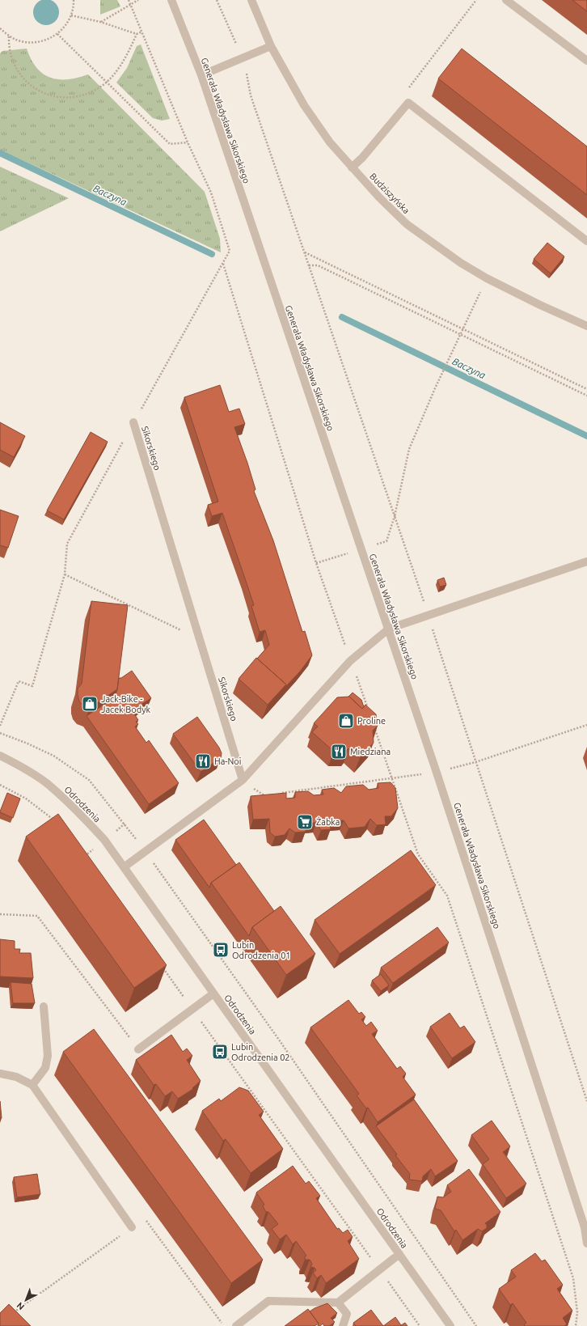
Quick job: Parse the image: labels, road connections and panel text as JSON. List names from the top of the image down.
{
  "streets": {
    "street": [
      "Generała Władysława Sikorskiego",
      "Budziszyńska",
      "Sikorskiego",
      "Odrodzenia"
    ]
  },
  "water": ["Baczyna"],
  "places": {
    "shop": ["Jack-Bike - Jacek Bodyk", "Proline"],
    "restaurant": ["Miedziana", "Ha-Noi"],
    "supermarket": ["Żabka"],
    "bus stop": ["Lubin Odrodzenia 01", "Lubin Odrodzenia 02"]
  },
  "north": "bottom left"
}
